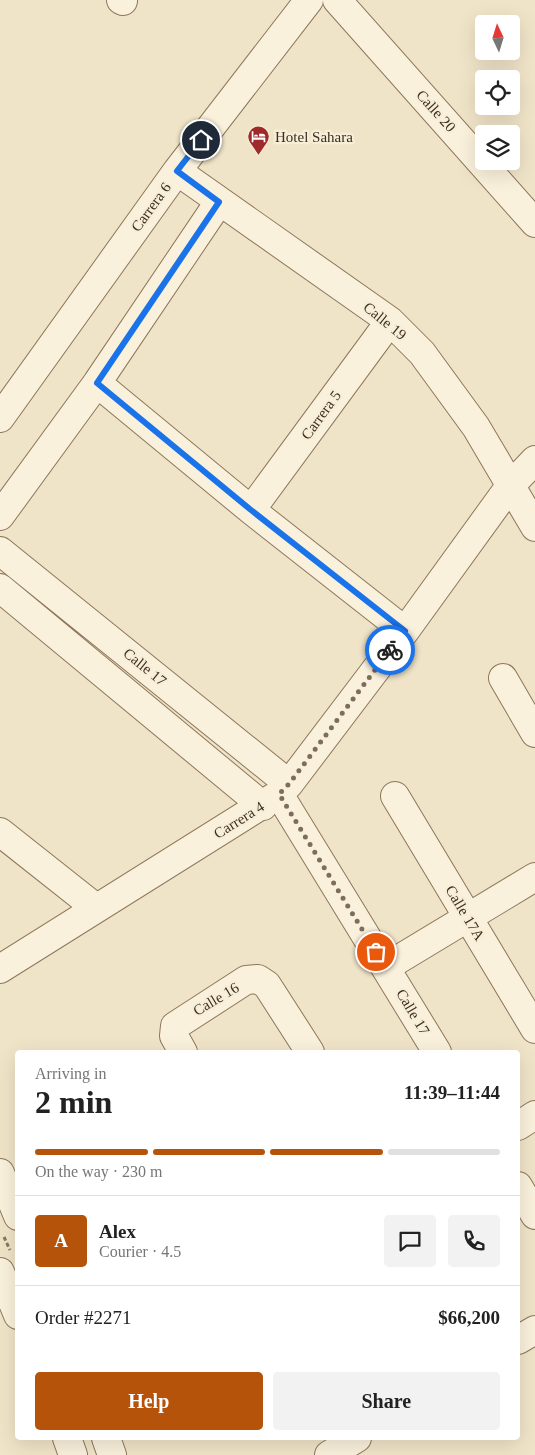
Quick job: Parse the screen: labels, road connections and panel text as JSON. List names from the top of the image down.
{
  "streets": {
    "street": [
      "Calle 20",
      "Carrera 6",
      "Calle 19",
      "Carrera 5",
      "Calle 17",
      "Carrera 4",
      "Calle 17A",
      "Calle 16"
    ]
  },
  "crossings": [
    ["Carrera 6", "Calle 19"],
    ["Calle 19", "Carrera 5"],
    ["Calle 19", "Carrera 4"],
    ["Calle 17", "Carrera 4"]
  ],
  "places": {
    "hotel": ["Hotel Sahara"]
  },
  "north": "top",
  "page": {
    "heading": ["2 min", "Arriving in", "11:39–11:44"],
    "panel": [
      "Alex",
      "Courier · 4.5",
      "Order #2271",
      "$66,200"
    ],
    "bar": "On the way · 230 m",
    "round": "A",
    "buttons": ["Help", "Share"]
  }
}
